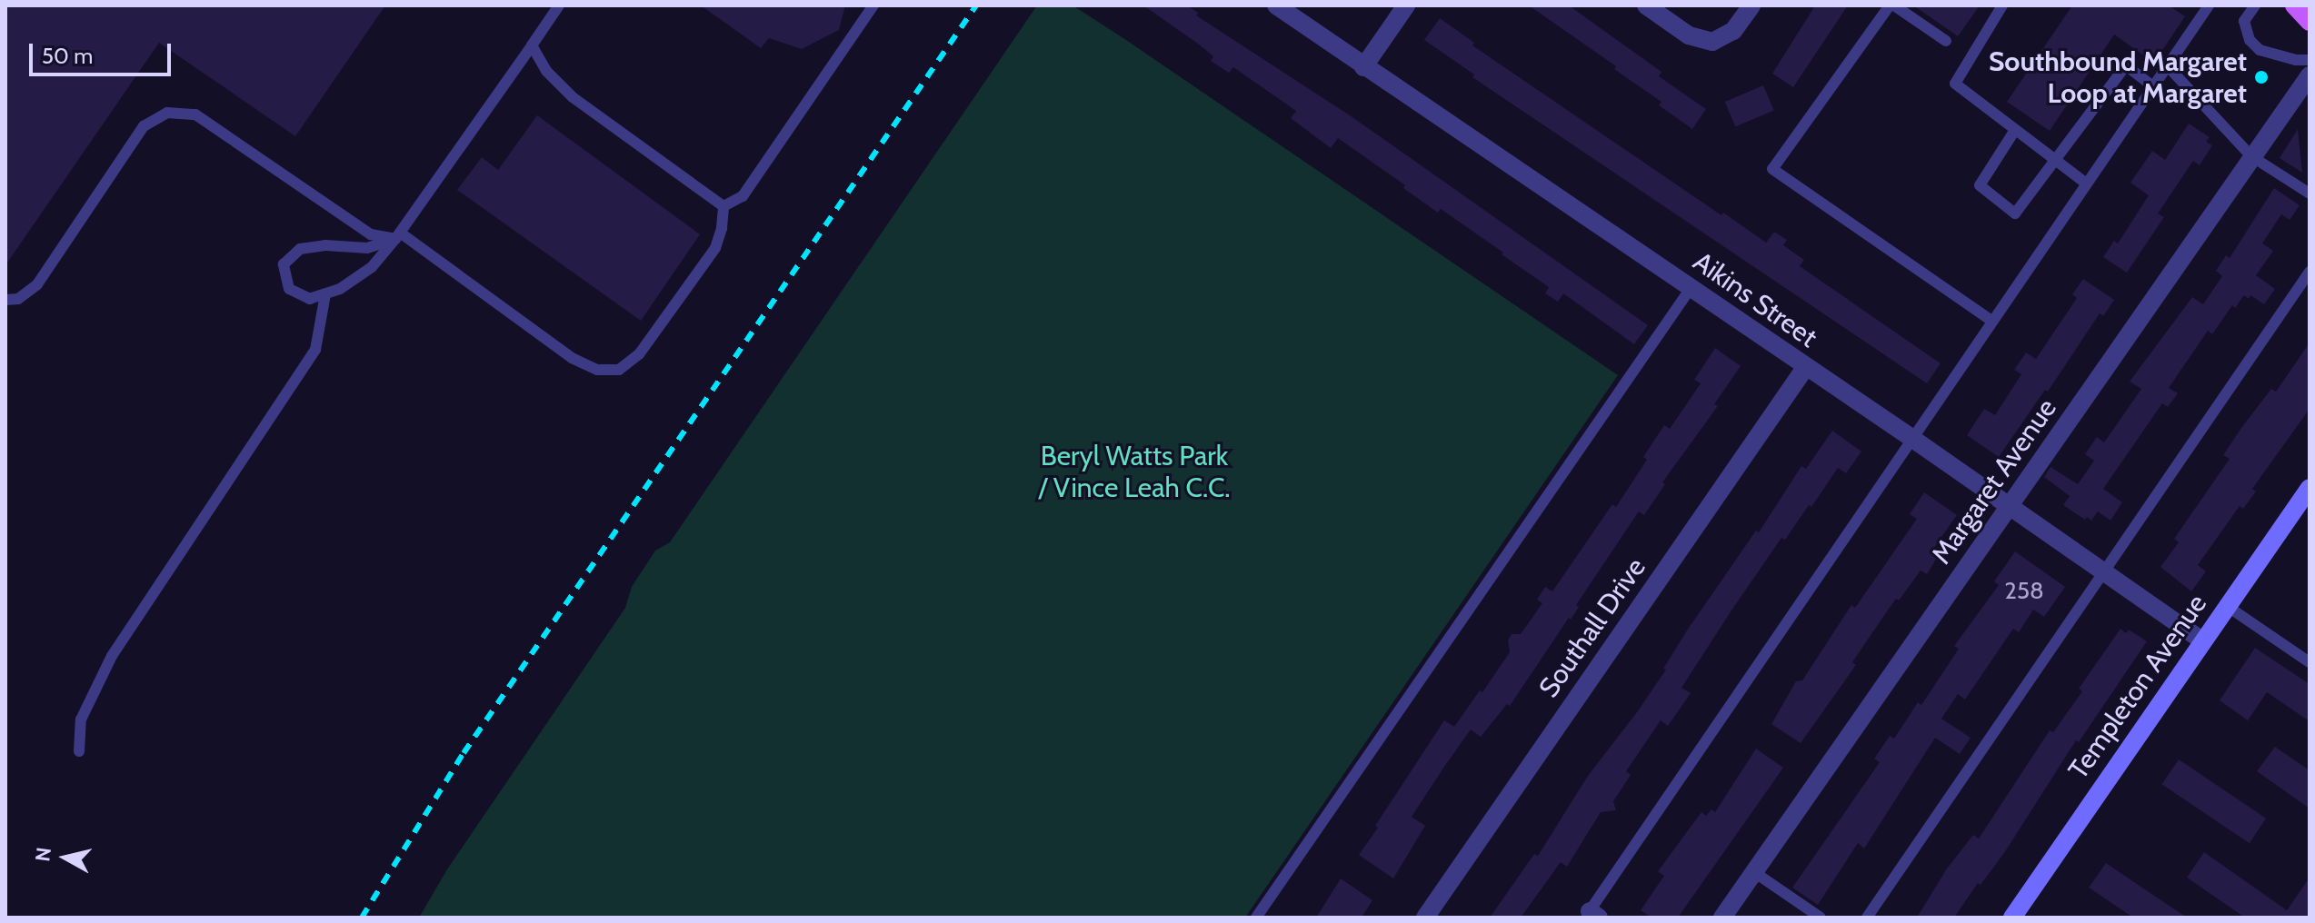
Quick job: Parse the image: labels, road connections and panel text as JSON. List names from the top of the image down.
{
  "streets": {
    "street": [
      "Aikins Street",
      "Margaret Avenue",
      "Southall Drive",
      "Templeton Avenue"
    ]
  },
  "crossings": [
    ["Aikins Street", "Margaret Avenue"],
    ["Aikins Street", "Southall Drive"],
    ["Aikins Street", "Templeton Avenue"]
  ],
  "parks": ["Beryl Watts Park / Vince Leah C.C."],
  "places": ["Southbound Margaret Loop at Margaret"],
  "house_numbers": ["258"],
  "scale_bar": "50 m",
  "north": "left"
}
